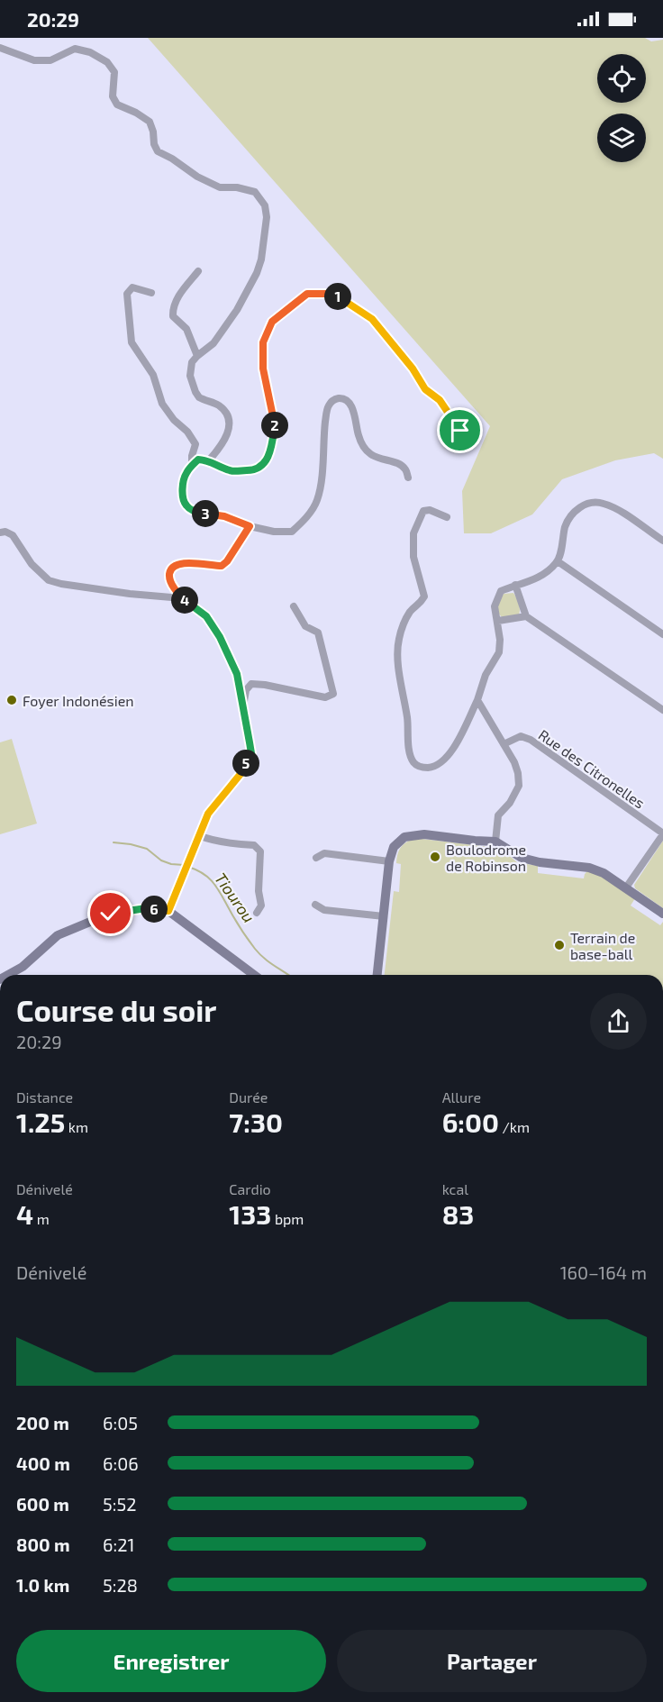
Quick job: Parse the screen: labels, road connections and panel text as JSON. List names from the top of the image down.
{
  "streets": {
    "street": ["Rue des Citronelles"]
  },
  "water": ["Tiourou"],
  "places": ["Foyer Indonésien", "Boulodrome de Robinson", "Terrain de base-ball"],
  "page": {
    "status": "20:29",
    "pins": [
      "1",
      "2",
      "3",
      "4",
      "5",
      "6"
    ],
    "heading": ["Course du soir", "20:29"],
    "stats": [
      ["Distance", "1.25 km"],
      ["Durée", "7:30"],
      ["Allure", "6:00 /km"],
      ["Dénivelé", "4 m"],
      ["Cardio", "133 bpm"],
      ["kcal", "83"]
    ],
    "chart": ["Dénivelé", "160–164 m"],
    "list": [
      {
        "name": "200 m",
        "note": "6:05"
      },
      {
        "name": "400 m",
        "note": "6:06"
      },
      {
        "name": "600 m",
        "note": "5:52"
      },
      {
        "name": "800 m",
        "note": "6:21"
      },
      {
        "name": "1.0 km",
        "note": "5:28"
      }
    ],
    "buttons": ["Enregistrer", "Partager"]
  }
}
